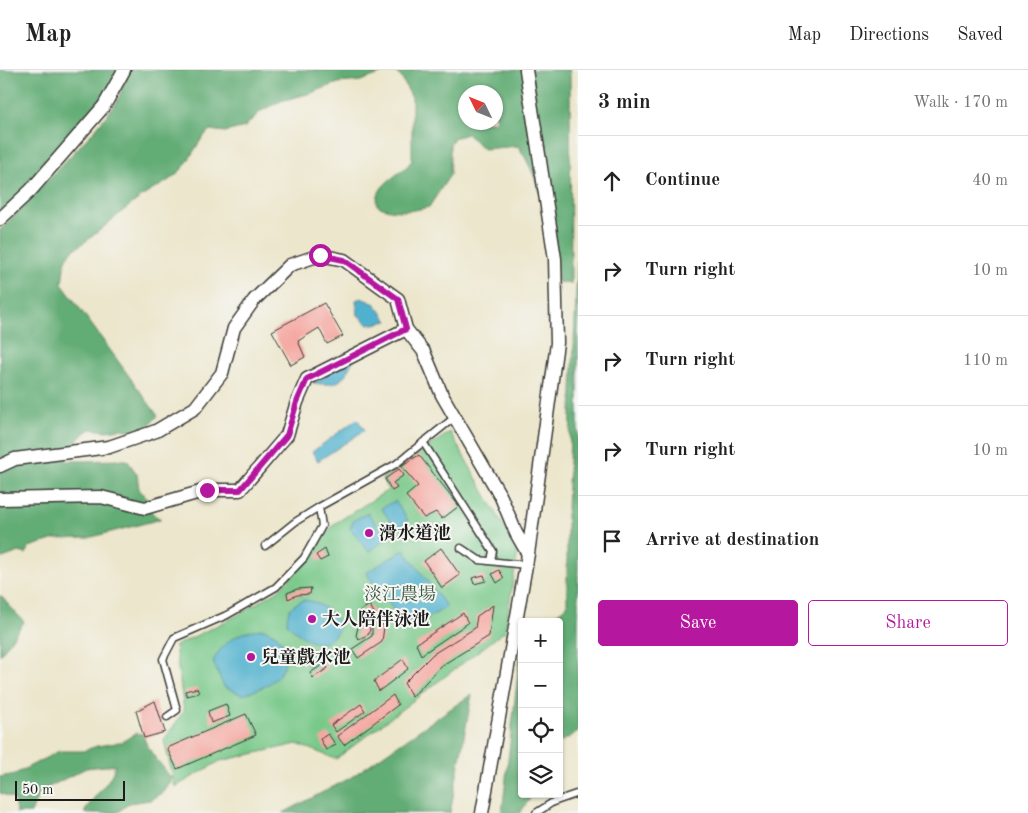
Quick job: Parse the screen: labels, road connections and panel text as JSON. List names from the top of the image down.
{
  "parks": ["淡江農場"],
  "places": ["滑水道池", "大人陪伴泳池", "兒童戲水池"],
  "scale_bar": "50 m",
  "north": "top left",
  "page": {
    "header": "Map",
    "nav": ["Map", "Directions", "Saved"],
    "heading": ["3 min", "Walk · 170 m"],
    "list": [
      ["Continue", "40 m"],
      ["Turn right", "10 m"],
      ["Turn right", "110 m"],
      ["Turn right", "10 m"],
      "Arrive at destination"
    ],
    "buttons": ["Save", "Share"],
    "map_buttons": ["+", "−"],
    "scale": "50 m"
  }
}
